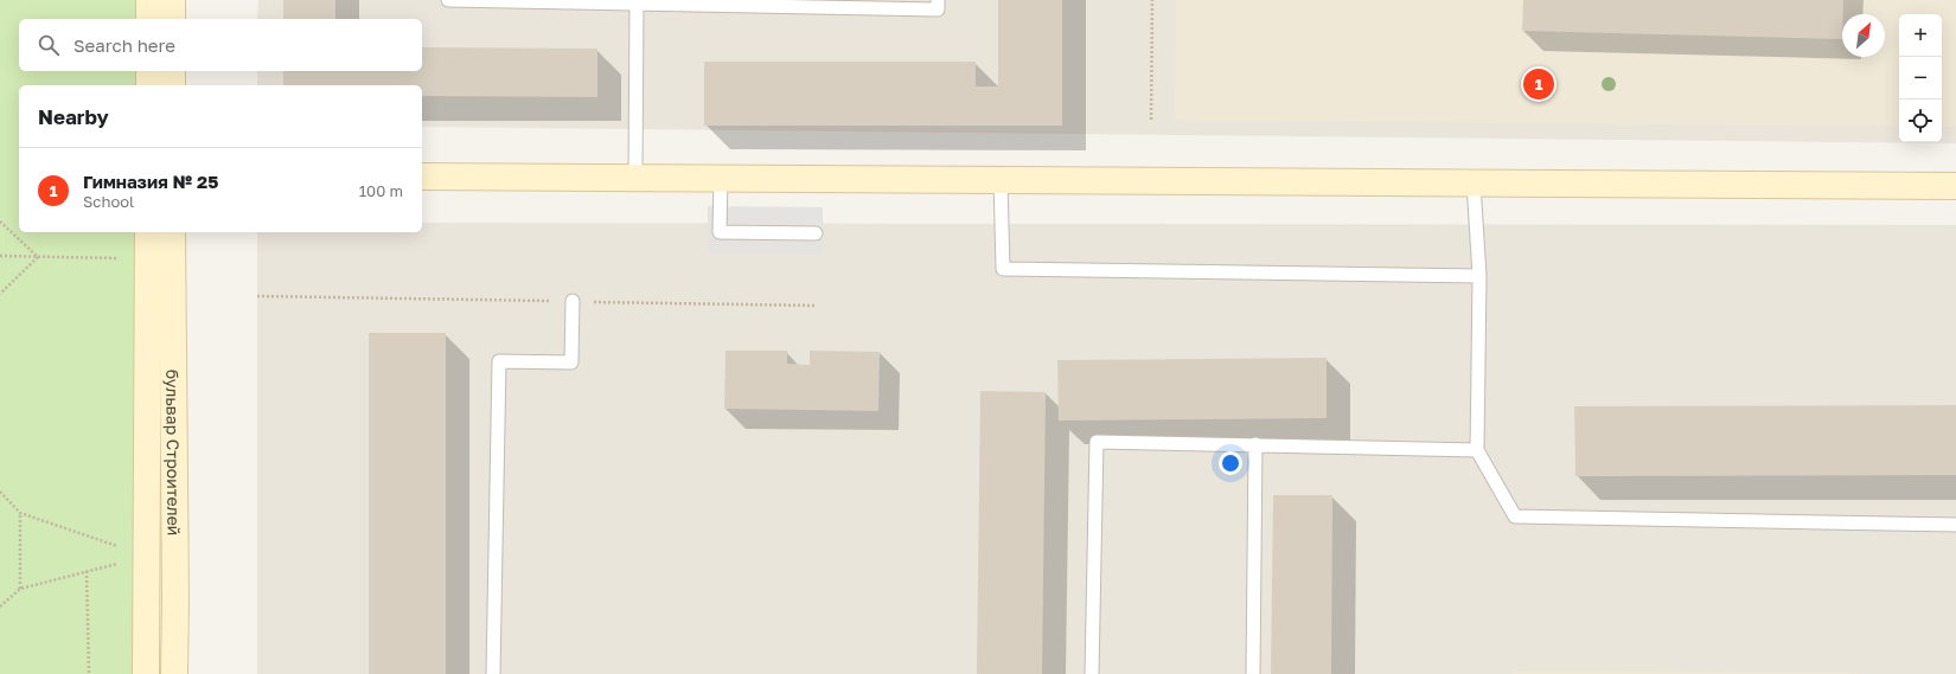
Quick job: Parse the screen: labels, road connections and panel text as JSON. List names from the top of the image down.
{
  "streets": {
    "street": ["бульвар Строителей"]
  },
  "north": "top right",
  "page": {
    "map_buttons": ["+", "−"],
    "search": "Search here",
    "pins": "1",
    "heading": "Nearby",
    "list": [
      {
        "mark": "1",
        "name": "Гимназия № 25",
        "note": "School",
        "value": "100 m"
      }
    ]
  }
}
